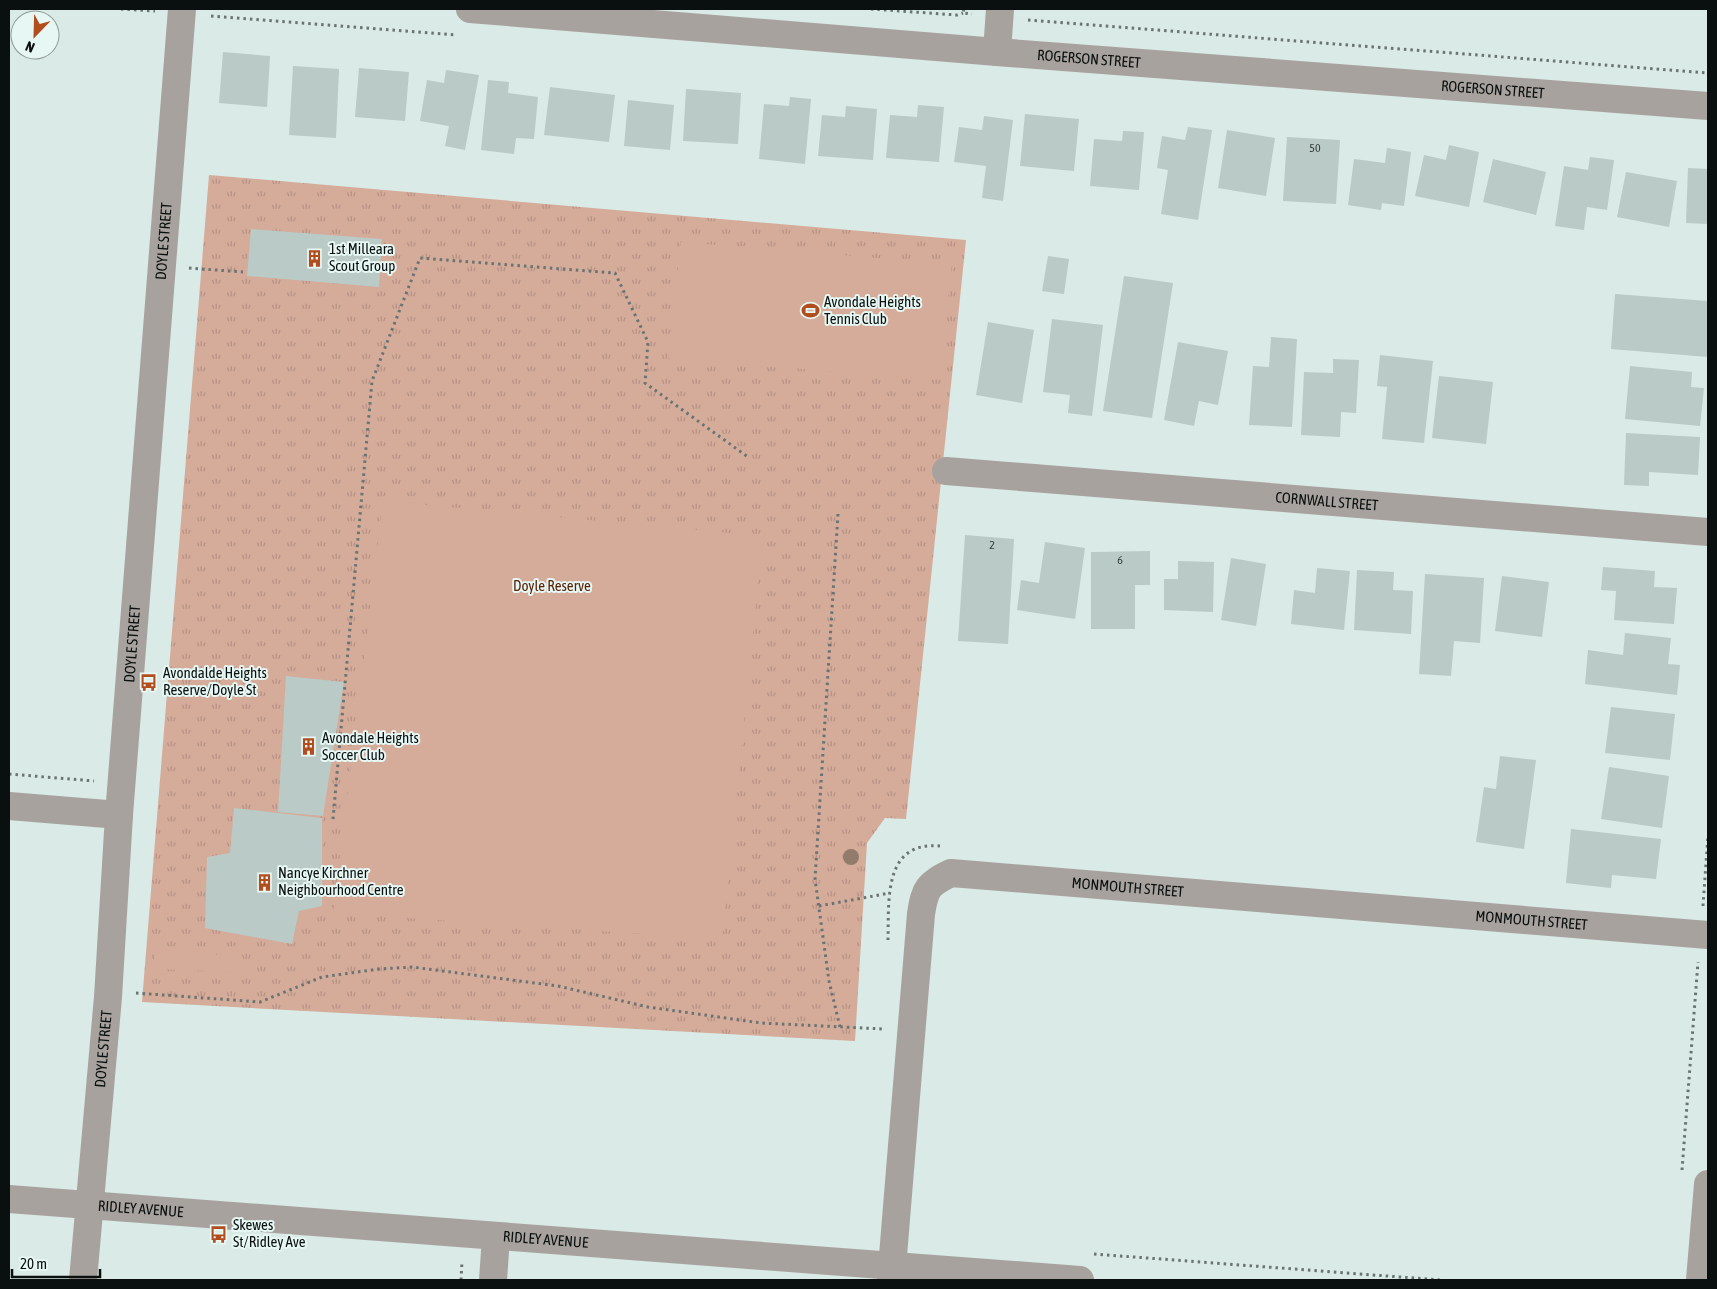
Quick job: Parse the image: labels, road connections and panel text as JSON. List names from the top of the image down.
{
  "streets": {
    "street": [
      "ROGERSON STREET",
      "DOYLE STREET",
      "CORNWALL STREET",
      "MONMOUTH STREET",
      "RIDLEY AVENUE"
    ]
  },
  "crossings": [
    ["DOYLE STREET", "RIDLEY AVENUE"],
    ["MONMOUTH STREET", "RIDLEY AVENUE"]
  ],
  "parks": ["Doyle Reserve"],
  "places": {
    "building": ["1st Milleara Scout Group", "Avondale Heights Soccer Club", "Nancye Kirchner Neighbourhood Centre"],
    "sports": ["Avondale Heights Tennis Club"],
    "bus stop": ["Avondalde Heights Reserve/Doyle St", "Skewes St/Ridley Ave"]
  },
  "house_numbers": ["50", "2", "6"],
  "scale_bar": "20 m",
  "north": "bottom left"
}
